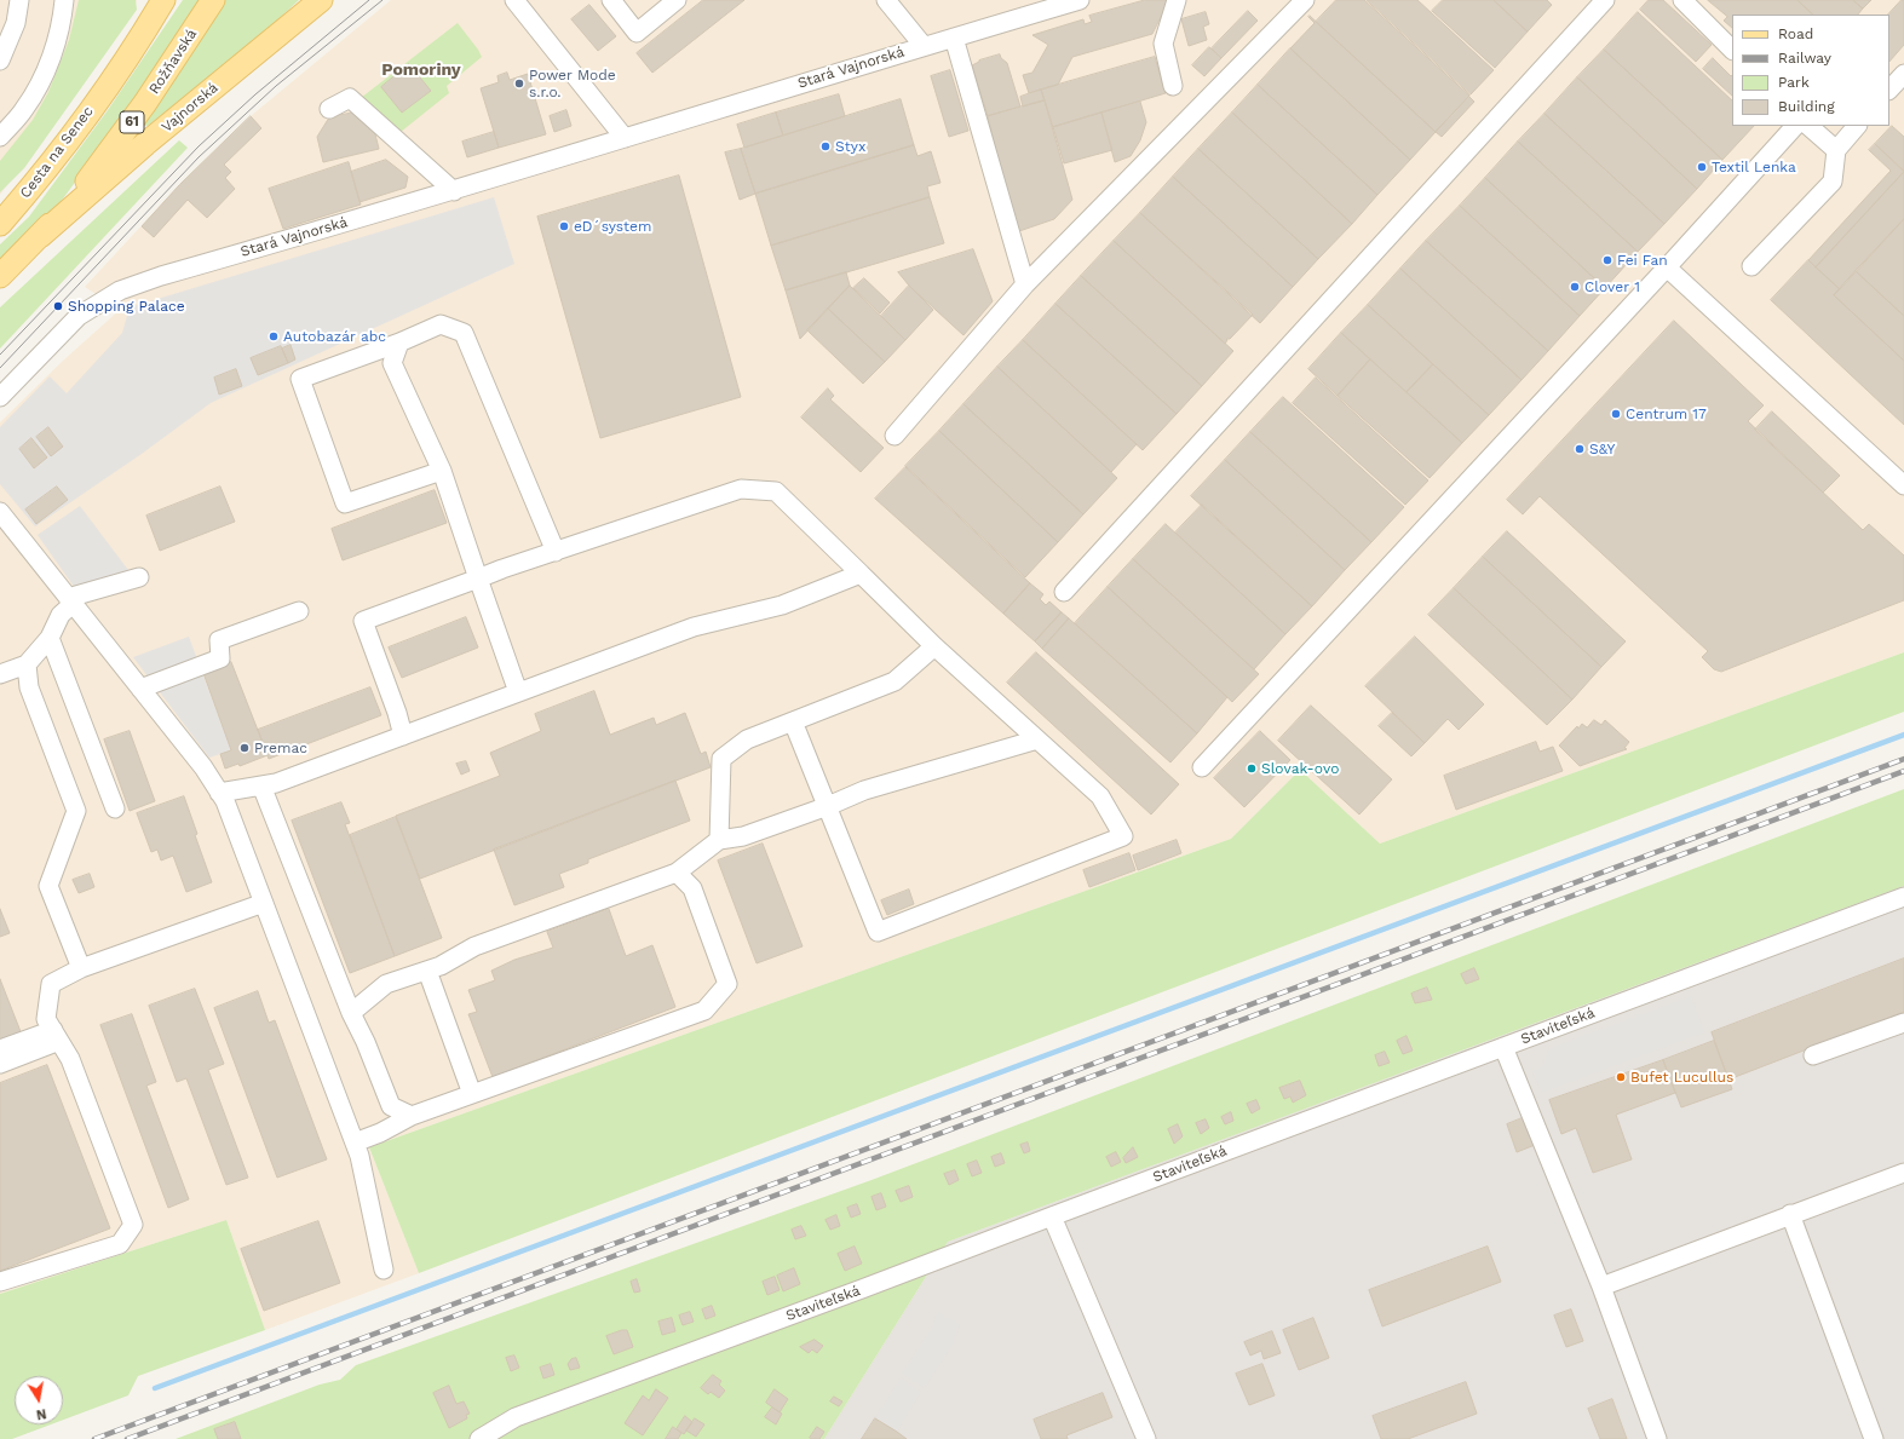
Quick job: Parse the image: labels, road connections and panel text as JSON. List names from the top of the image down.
{
  "streets": {
    "main road": [
      "Rožňavská",
      "Vajnorská",
      "61",
      "Cesta na Senec"
    ],
    "street": ["Stará Vajnorská", "Staviteľská"]
  },
  "crossings": [
    ["Rožňavská", "Vajnorská"],
    ["Rožňavská", "61"],
    ["Vajnorská", "61"]
  ],
  "districts": ["Pomoriny"],
  "places": [
    "Power Mode s.r.o.",
    "Styx",
    "Textil Lenka",
    "eD´system",
    "Fei Fan",
    "Clover 1",
    "Shopping Palace",
    "Autobazár abc",
    "Centrum 17",
    "S&Y",
    "Premac",
    "Slovak-ovo",
    "Bufet Lucullus"
  ],
  "legend": [
    "Road",
    "Railway",
    "Park",
    "Building"
  ],
  "north": "bottom"
}
